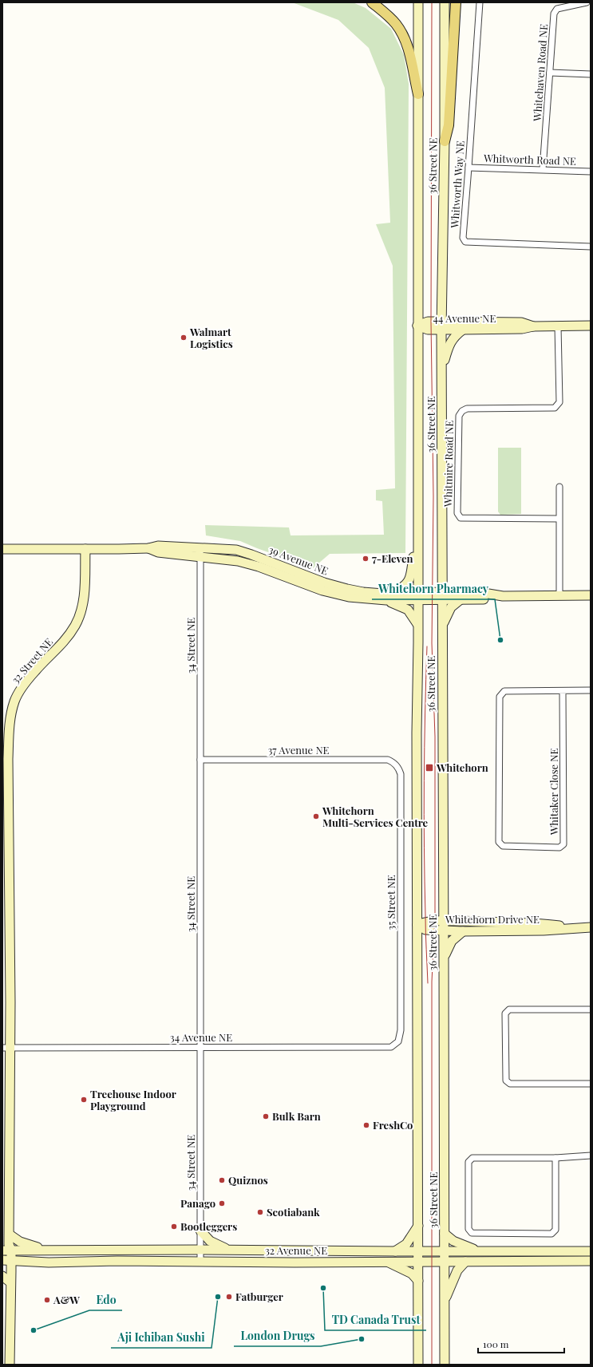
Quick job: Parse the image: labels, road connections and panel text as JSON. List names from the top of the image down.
{
  "streets": {
    "main road": [
      "36 Street NE",
      "44 Avenue NE",
      "39 Avenue NE",
      "32 Street NE",
      "Whitehorn Drive NE",
      "32 Avenue NE"
    ],
    "street": [
      "Whitehaven Road NE",
      "Whitworth Road NE",
      "Whitworth Way NE",
      "Whitmire Road NE",
      "34 Street NE",
      "37 Avenue NE",
      "Whitaker Close NE",
      "35 Street NE",
      "34 Avenue NE"
    ]
  },
  "crossings": [
    ["Whitehaven Road NE", "Whitworth Road NE"],
    ["Whitworth Road NE", "Whitworth Way NE"],
    ["36 Street NE", "44 Avenue NE"],
    ["36 Street NE", "39 Avenue NE"],
    ["36 Street NE", "Whitehorn Drive NE"],
    ["36 Street NE", "32 Avenue NE"],
    ["44 Avenue NE", "Whitmire Road NE"],
    ["39 Avenue NE", "34 Street NE"],
    ["39 Avenue NE", "32 Street NE"],
    ["34 Street NE", "37 Avenue NE"],
    ["34 Street NE", "34 Avenue NE"],
    ["34 Street NE", "32 Avenue NE"],
    ["32 Street NE", "34 Avenue NE"],
    ["32 Street NE", "32 Avenue NE"],
    ["37 Avenue NE", "35 Street NE"],
    ["35 Street NE", "34 Avenue NE"]
  ],
  "places": {
    "other": [
      "Walmart Logistics",
      "7-Eleven",
      "Whitehorn Pharmacy",
      "Whitehorn Multi-Services Centre",
      "Treehouse Indoor Playground",
      "Bulk Barn",
      "FreshCo",
      "Quiznos",
      "Panago",
      "Scotiabank",
      "Bootleggers",
      "TD Canada Trust",
      "Aji Ichiban Sushi",
      "Fatburger",
      "A&W",
      "Edo",
      "London Drugs"
    ],
    "transit": ["Whitehorn"]
  },
  "scale_bar": "100 m"
}
